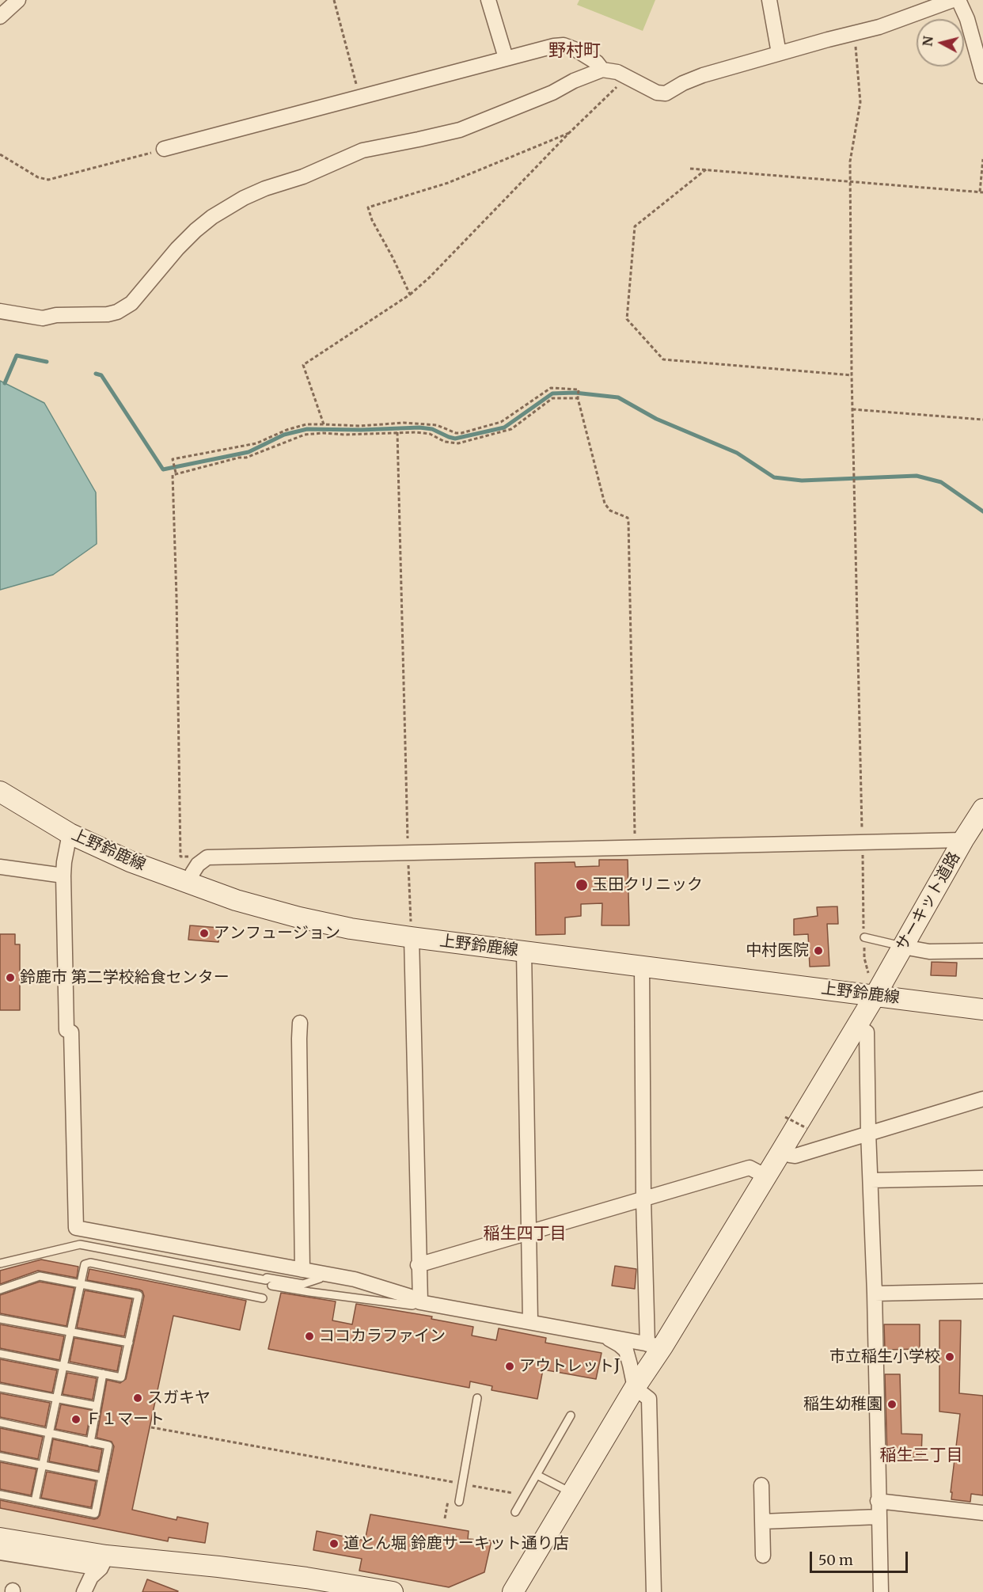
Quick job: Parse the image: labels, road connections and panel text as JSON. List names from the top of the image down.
{
  "streets": {
    "street": ["上野鈴鹿線", "サーキット道路"]
  },
  "crossings": [
    ["上野鈴鹿線", "サーキット道路"]
  ],
  "districts": ["野村町", "稲生四丁目", "稲生三丁目"],
  "places": [
    "玉田クリニック",
    "アンフュージョン",
    "中村医院",
    "鈴鹿市 第二学校給食センター",
    "ココカラファイン",
    "市立稲生小学校",
    "アウトレットJ",
    "スガキヤ",
    "稲生幼稚園",
    "Ｆ１マート",
    "道とん堀 鈴鹿サーキット通り店"
  ],
  "scale_bar": "50 m",
  "north": "left"
}
